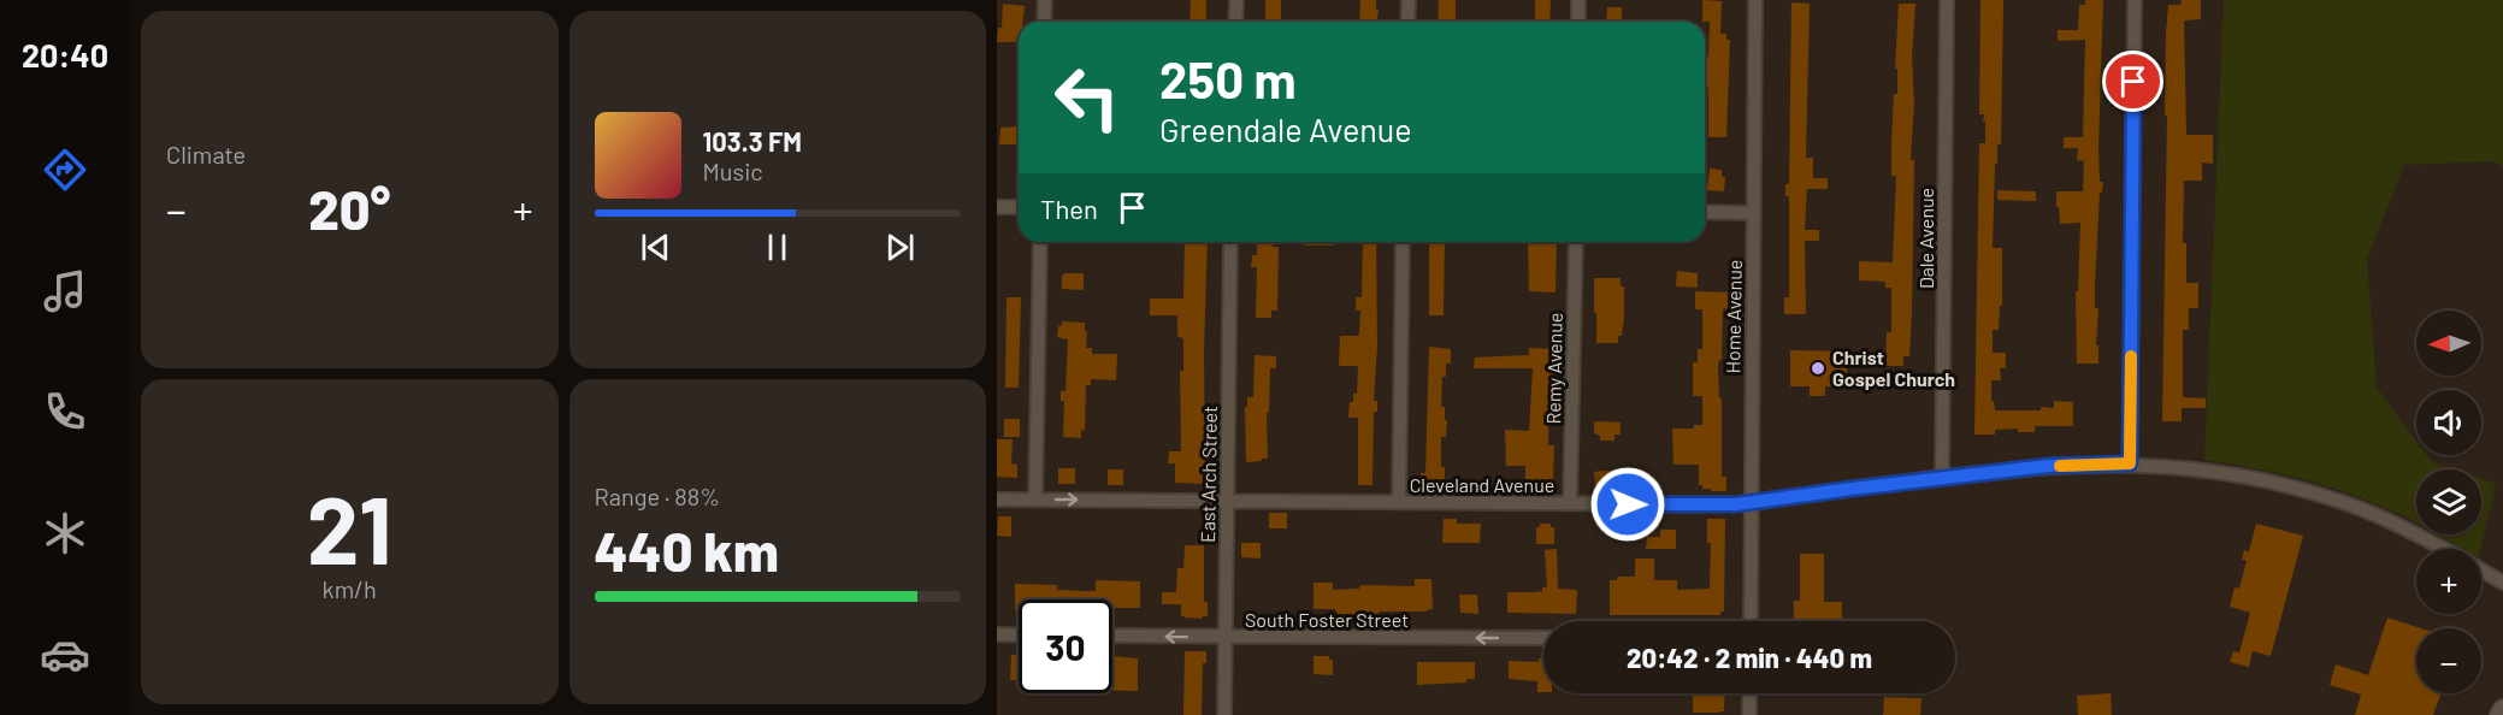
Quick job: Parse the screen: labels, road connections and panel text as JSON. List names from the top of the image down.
{
  "streets": {
    "street": [
      "Dale Avenue",
      "Home Avenue",
      "Remy Avenue",
      "East Arch Street",
      "Cleveland Avenue",
      "South Foster Street"
    ]
  },
  "crossings": [
    ["Dale Avenue", "Cleveland Avenue"],
    ["Home Avenue", "Cleveland Avenue"],
    ["Remy Avenue", "Cleveland Avenue"],
    ["East Arch Street", "Cleveland Avenue"],
    ["East Arch Street", "South Foster Street"]
  ],
  "one_way": ["South Foster Street"],
  "places": ["Christ Gospel Church"],
  "north": "left",
  "page": {
    "tabs": "20:40",
    "tile": [
      "Climate",
      ["21", "km/h"],
      ["Range · 88%", "440 km"]
    ],
    "turn": ["250 m", "Greendale Avenue"],
    "song": ["103.3 FM", "Music"],
    "then": "Then",
    "heat": ["−", "20°", "+"],
    "map_buttons": ["+", "−"],
    "limit": "30",
    "trip": "20:42 · 2 min · 440 m"
  }
}
